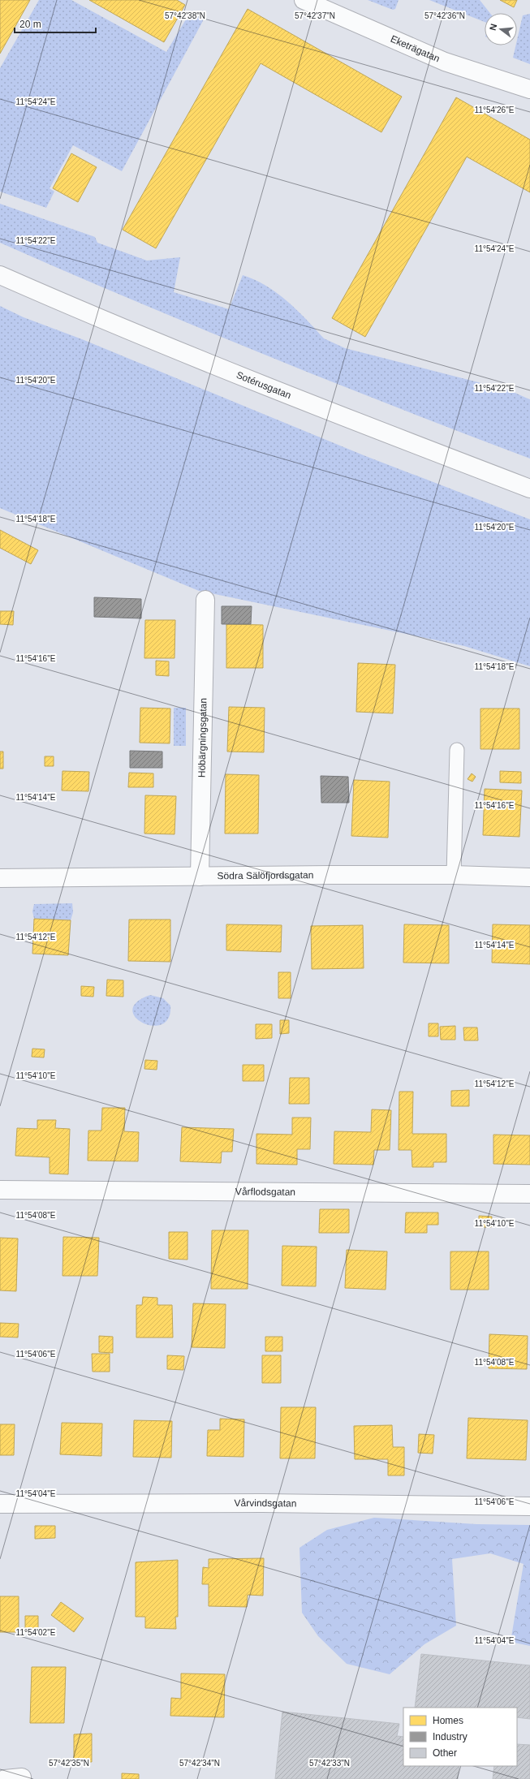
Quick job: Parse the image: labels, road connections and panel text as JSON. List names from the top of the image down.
{
  "streets": {
    "street": [
      "Eketrägatan",
      "Sotérusgatan",
      "Höbärgningsgatan",
      "Södra Sälöfjordsgatan",
      "Vårflodsgatan",
      "Vårvindsgatan"
    ]
  },
  "crossings": [
    ["Höbärgningsgatan", "Södra Sälöfjordsgatan"]
  ],
  "legend": ["Homes", "Industry", "Other"],
  "scale_bar": "20 m",
  "north": "left",
  "coordinates": [
    "57°42'38\"N",
    "57°42'37\"N",
    "57°42'36\"N",
    "11°54'24\"E",
    "11°54'26\"E",
    "11°54'22\"E",
    "11°54'20\"E",
    "11°54'18\"E",
    "11°54'16\"E",
    "11°54'14\"E",
    "11°54'12\"E",
    "11°54'10\"E",
    "11°54'08\"E",
    "11°54'06\"E",
    "11°54'04\"E",
    "11°54'02\"E",
    "57°42'35\"N",
    "57°42'34\"N",
    "57°42'33\"N"
  ]
}
